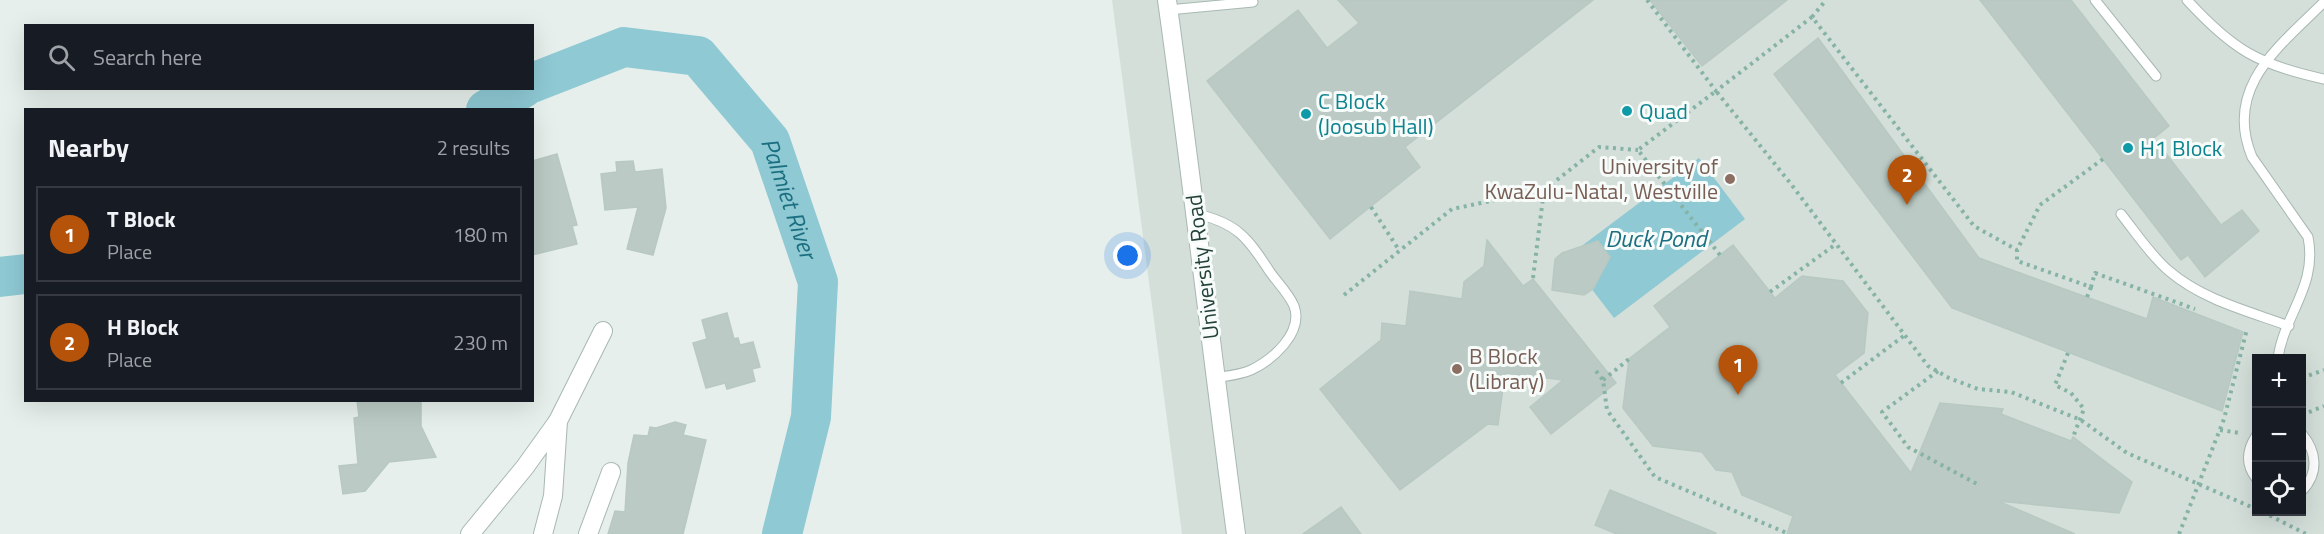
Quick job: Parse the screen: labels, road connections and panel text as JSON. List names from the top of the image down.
{
  "streets": {
    "street": ["University Road"]
  },
  "water": ["Palmiet River", "Duck Pond"],
  "places": [
    "Quad",
    "C Block (Joosub Hall)",
    "H1 Block",
    "University of KwaZulu-Natal, Westville",
    "B Block (Library)"
  ],
  "page": {
    "search": "Search here",
    "heading": ["Nearby", "2 results"],
    "pins": ["2", "1"],
    "list": [
      {
        "mark": "1",
        "name": "T Block",
        "note": "Place",
        "value": "180 m"
      },
      {
        "mark": "2",
        "name": "H Block",
        "note": "Place",
        "value": "230 m"
      }
    ],
    "map_buttons": ["+", "−"]
  }
}
